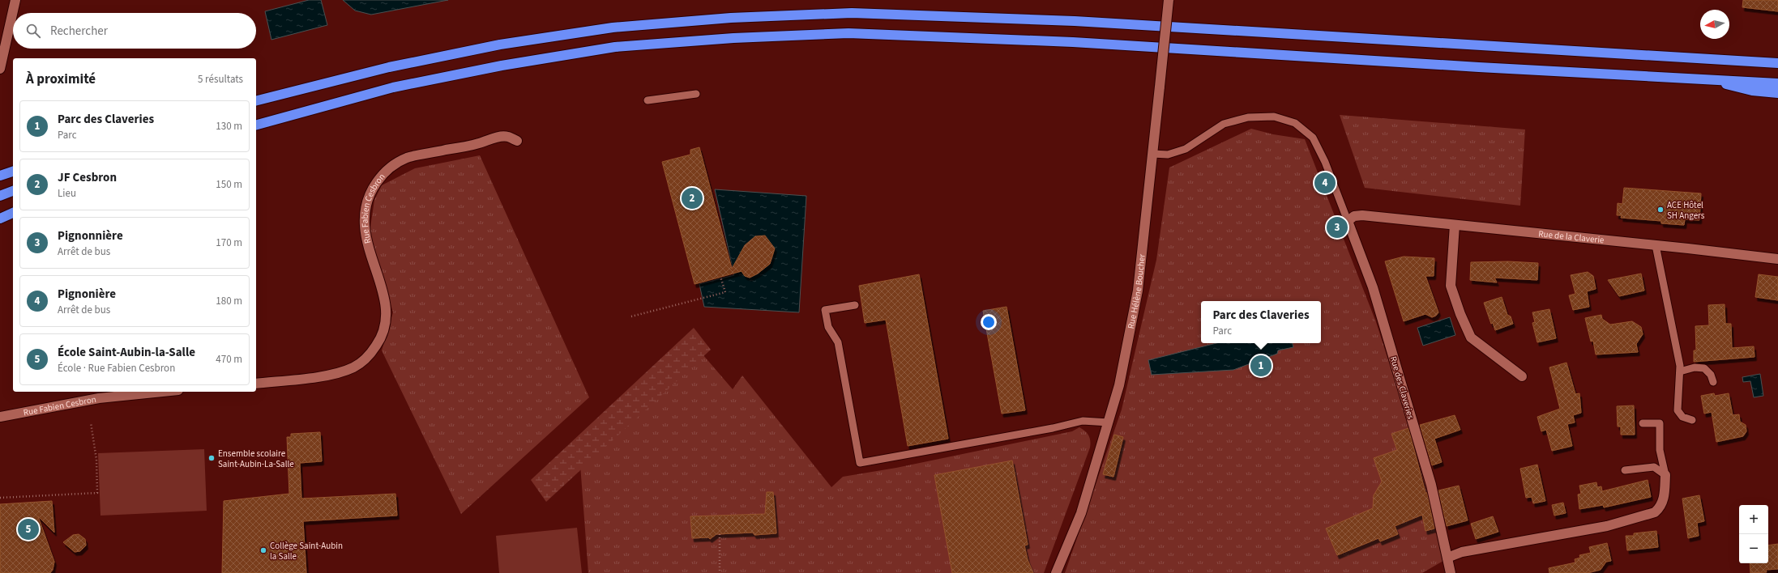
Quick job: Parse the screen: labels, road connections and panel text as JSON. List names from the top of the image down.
{
  "streets": {
    "street": [
      "Rue Fabien Cesbron",
      "Rue de la Claverie",
      "Rue Hélène Boucher",
      "Rue des Claveries"
    ]
  },
  "crossings": [
    ["Rue de la Claverie", "Rue des Claveries"]
  ],
  "places": ["ACE Hôtel SH Angers", "Ensemble scolaire Saint-Aubin-La-Salle", "Collège Saint-Aubin la Salle"],
  "north": "left",
  "page": {
    "search": "Rechercher",
    "heading": ["À proximité", "5 résultats"],
    "list": [
      {
        "mark": "1",
        "name": "Parc des Claveries",
        "note": "Parc",
        "value": "130 m"
      },
      {
        "mark": "2",
        "name": "JF Cesbron",
        "note": "Lieu",
        "value": "150 m"
      },
      {
        "mark": "3",
        "name": "Pignonnière",
        "note": "Arrêt de bus",
        "value": "170 m"
      },
      {
        "mark": "4",
        "name": "Pignonière",
        "note": "Arrêt de bus",
        "value": "180 m"
      },
      {
        "mark": "5",
        "name": "École Saint-Aubin-la-Salle",
        "note": "École · Rue Fabien Cesbron",
        "value": "470 m"
      }
    ],
    "pins": [
      "4",
      "2",
      "3",
      "1",
      "5"
    ],
    "popup": ["Parc des Claveries", "Parc"],
    "map_buttons": ["+", "−"]
  }
}
